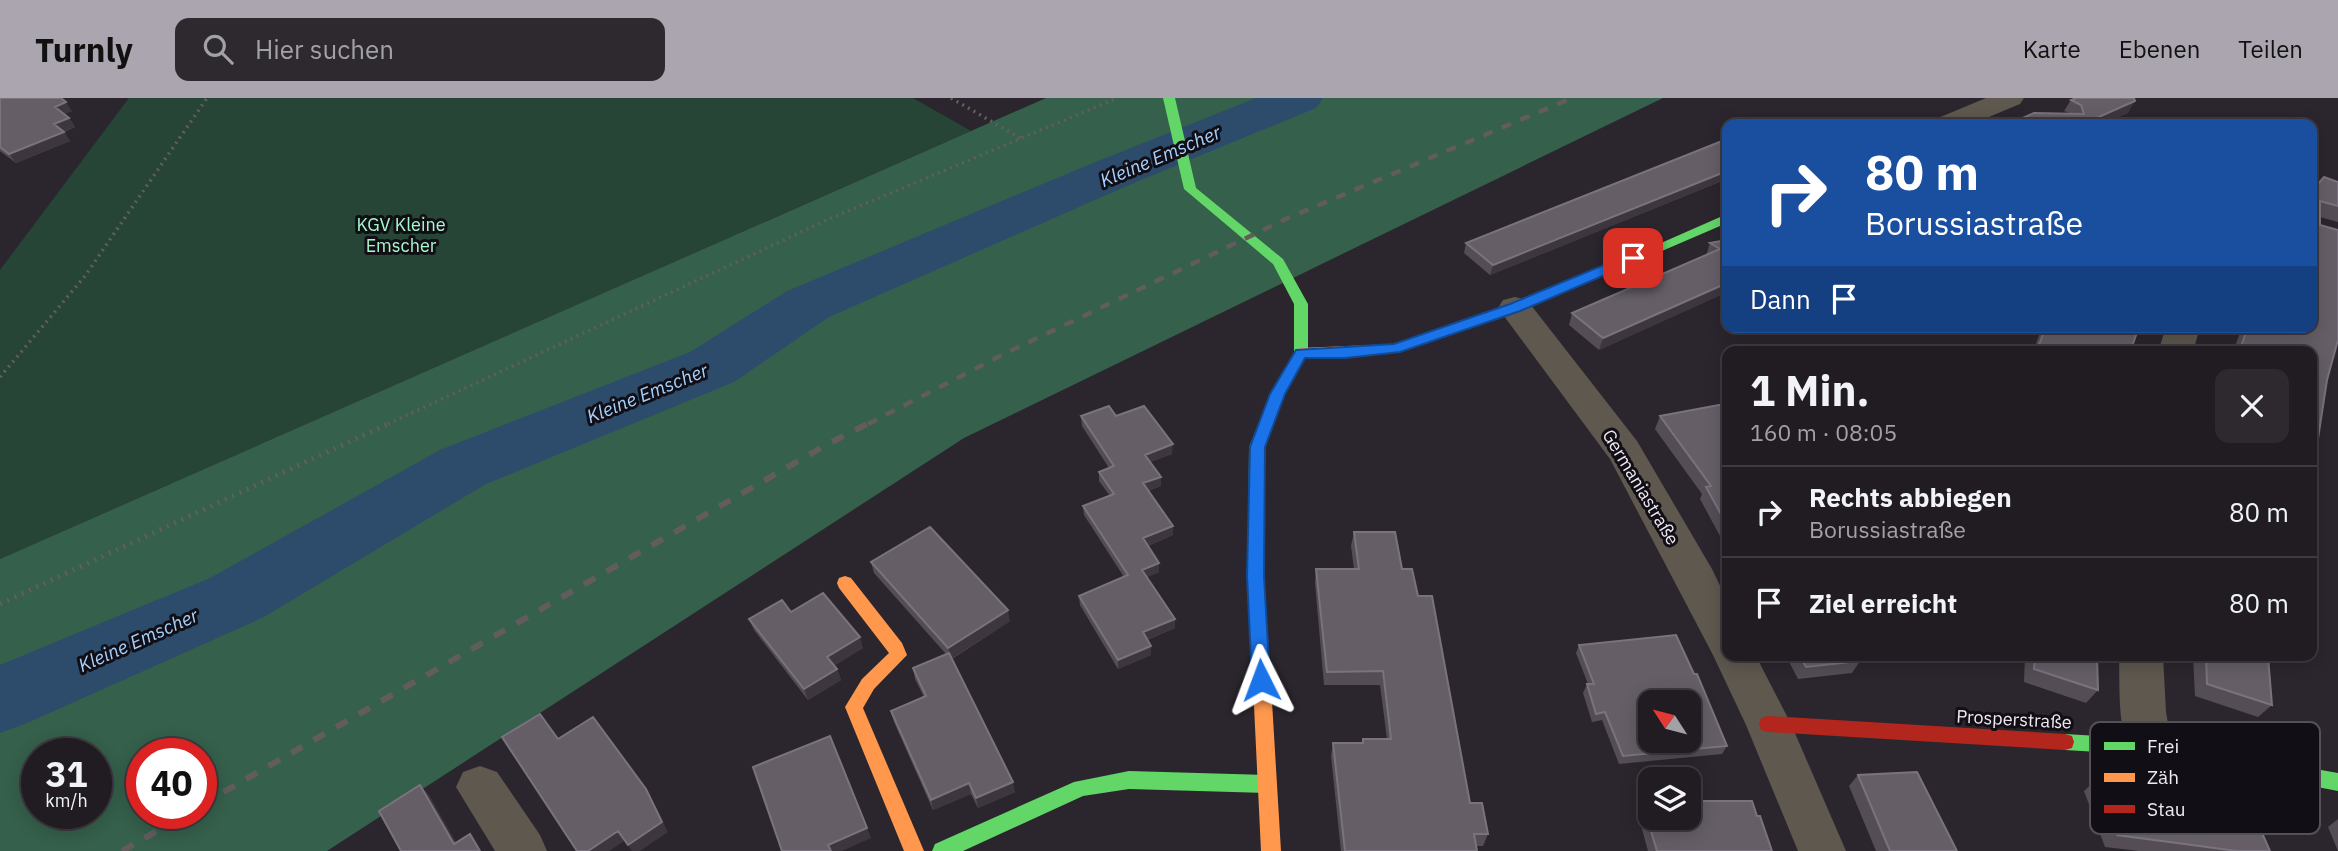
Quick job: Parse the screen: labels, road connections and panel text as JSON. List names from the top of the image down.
{
  "streets": {
    "street": ["Germaniastraße", "Prosperstraße"]
  },
  "water": ["Kleine Emscher"],
  "parks": ["KGV Kleine Emscher"],
  "legend": ["Frei", "Zäh", "Stau"],
  "north": "top left",
  "page": {
    "header": "Turnly",
    "search": "Hier suchen",
    "nav": ["Karte", "Ebenen", "Teilen"],
    "turn": ["80 m", "Borussiastraße"],
    "then": "Dann",
    "heading": ["1 Min.", "160 m · 08:05"],
    "list": [
      {
        "name": "Rechts abbiegen",
        "note": "Borussiastraße",
        "value": "80 m"
      },
      {
        "name": "Ziel erreicht",
        "value": "80 m"
      }
    ],
    "speed": "31 km/h",
    "limit": "40"
  }
}
